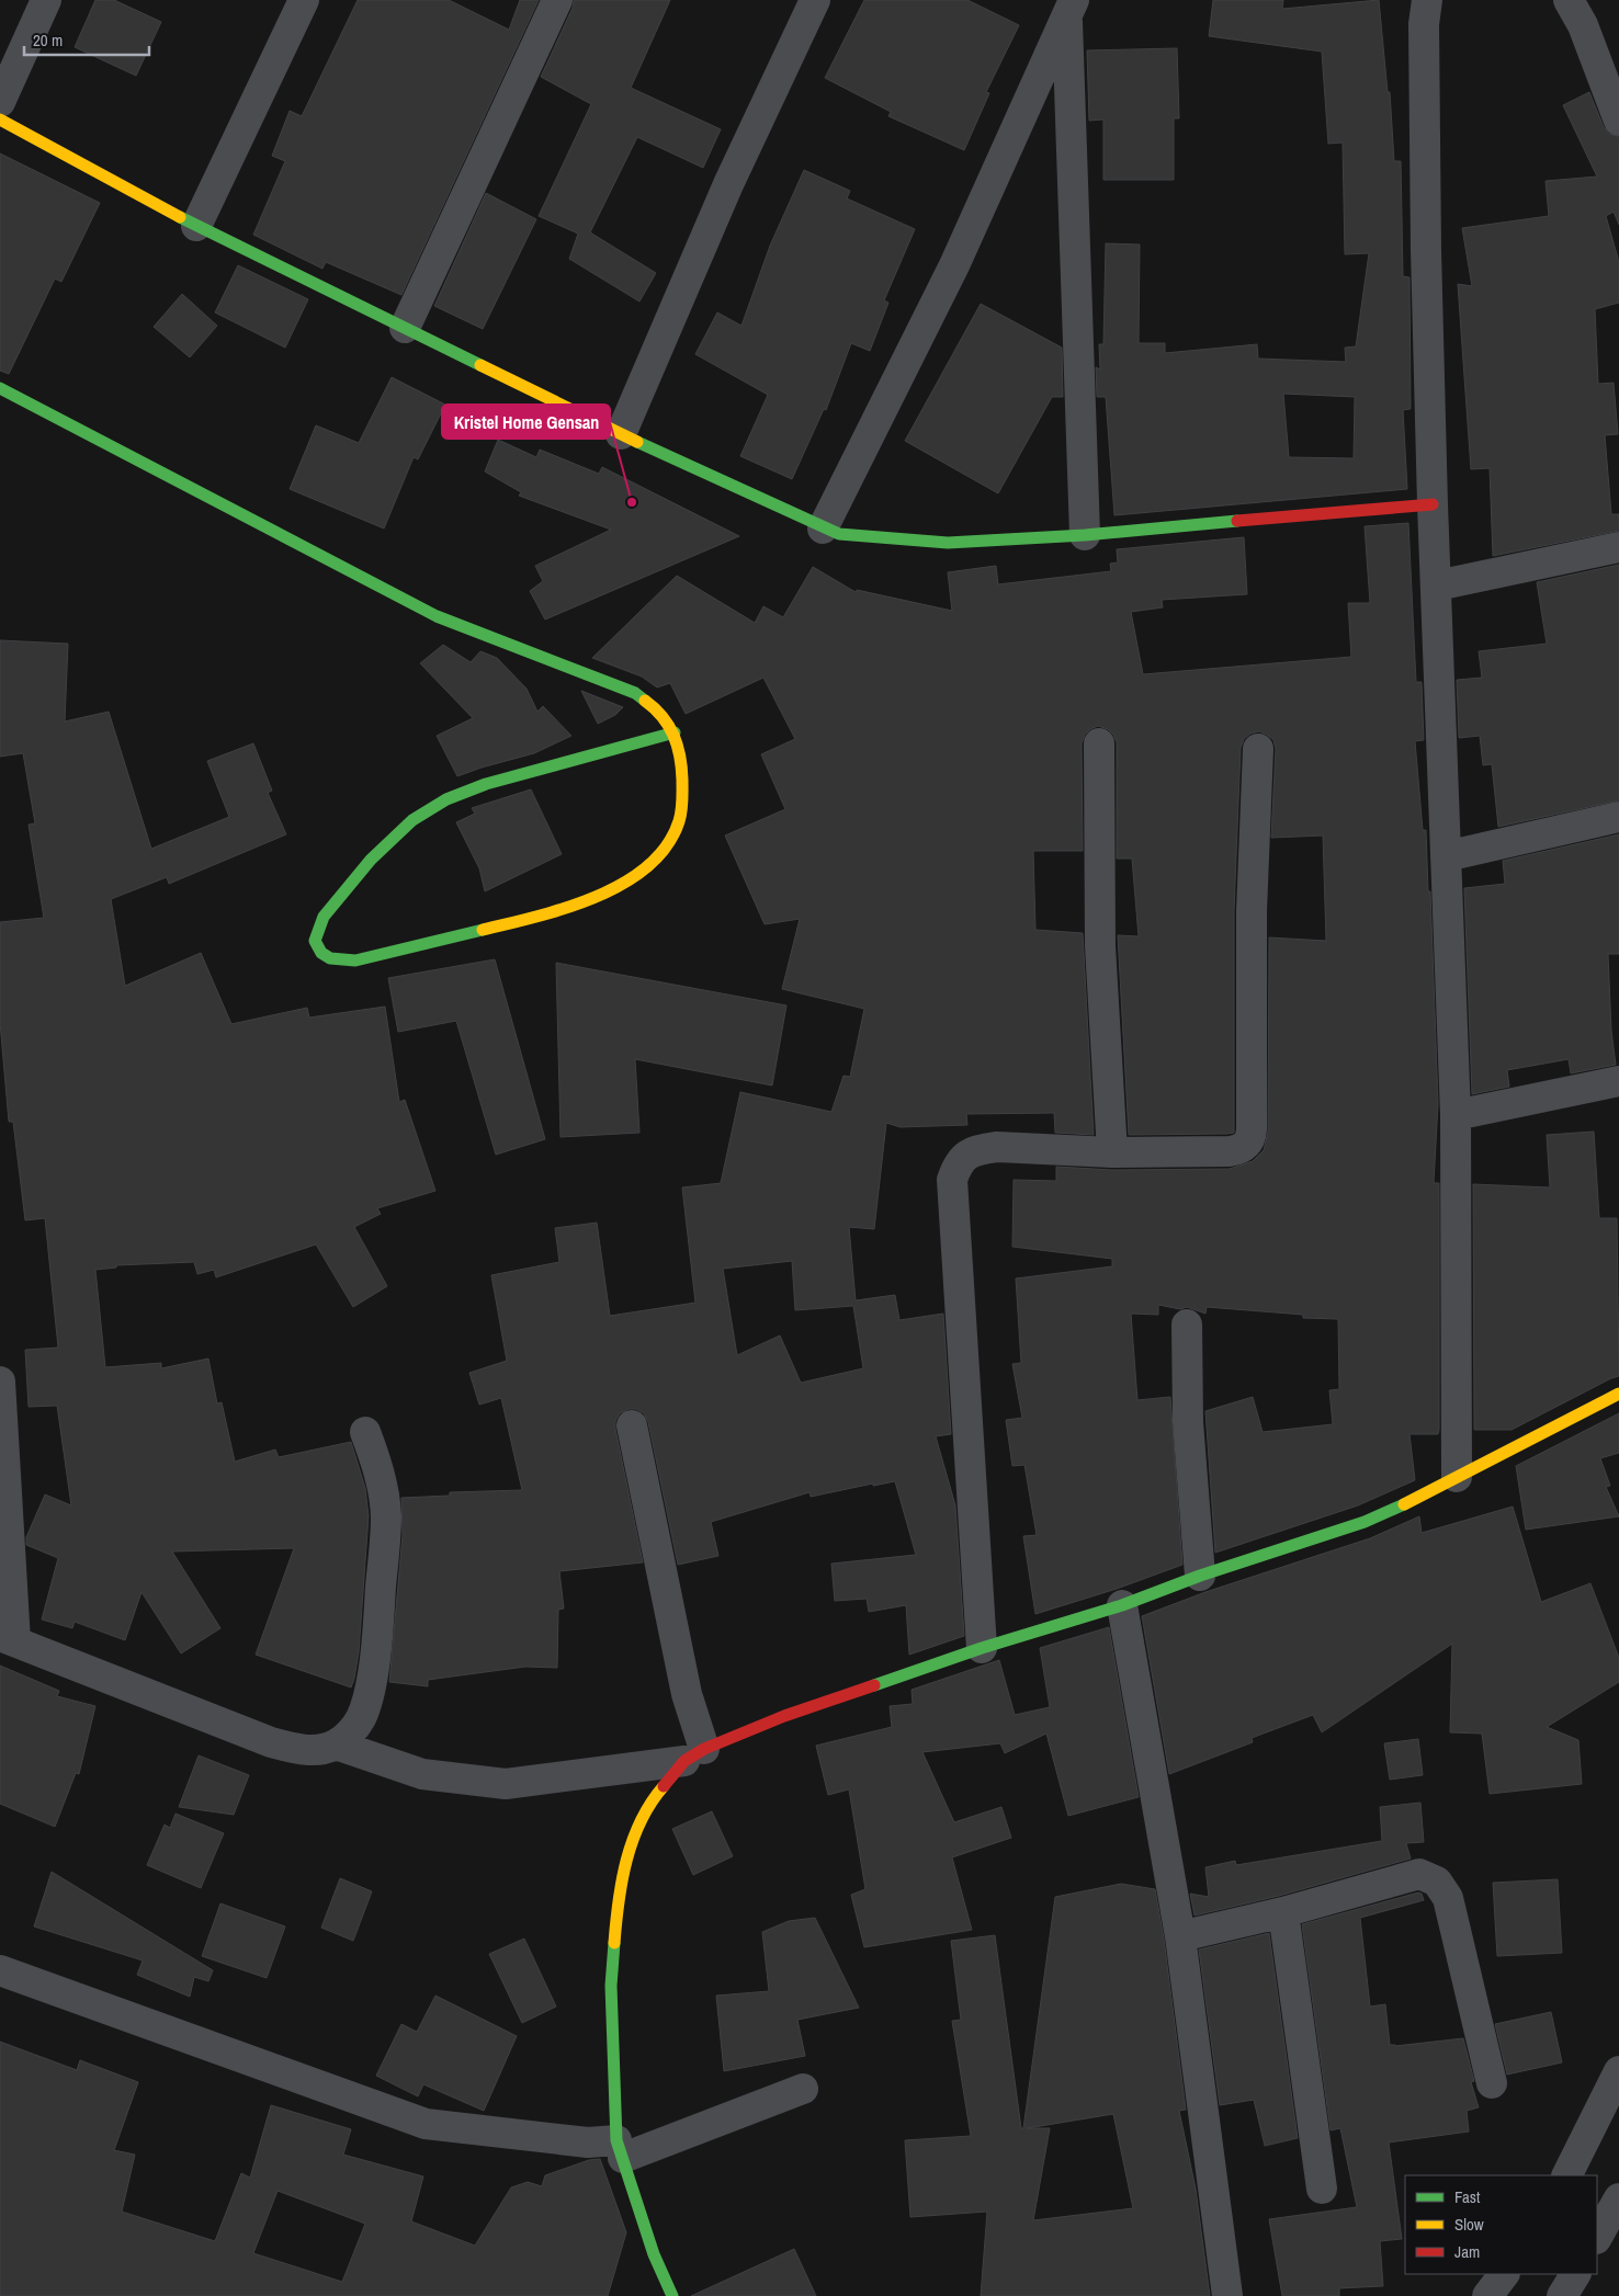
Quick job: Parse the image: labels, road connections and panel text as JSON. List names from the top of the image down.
{
  "places": ["Kristel Home Gensan"],
  "legend": ["Fast", "Slow", "Jam"],
  "scale_bar": "20 m"
}
